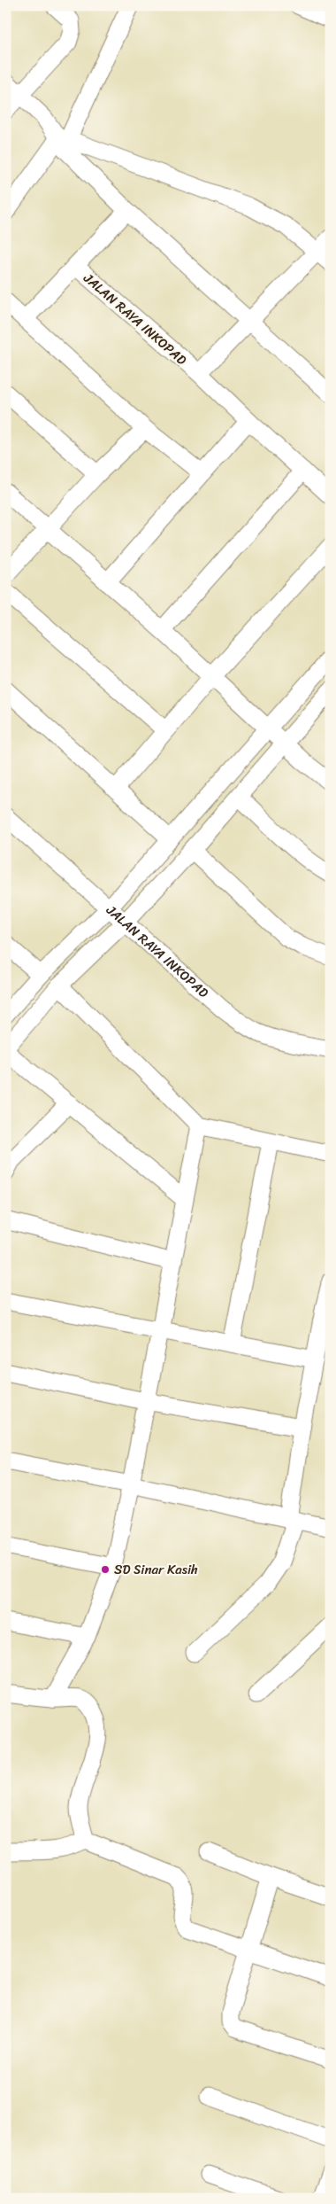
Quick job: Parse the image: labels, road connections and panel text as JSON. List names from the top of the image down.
{
  "streets": {
    "street": ["JALAN RAYA INKOPAD"]
  },
  "places": ["SD Sinar Kasih"]
}
